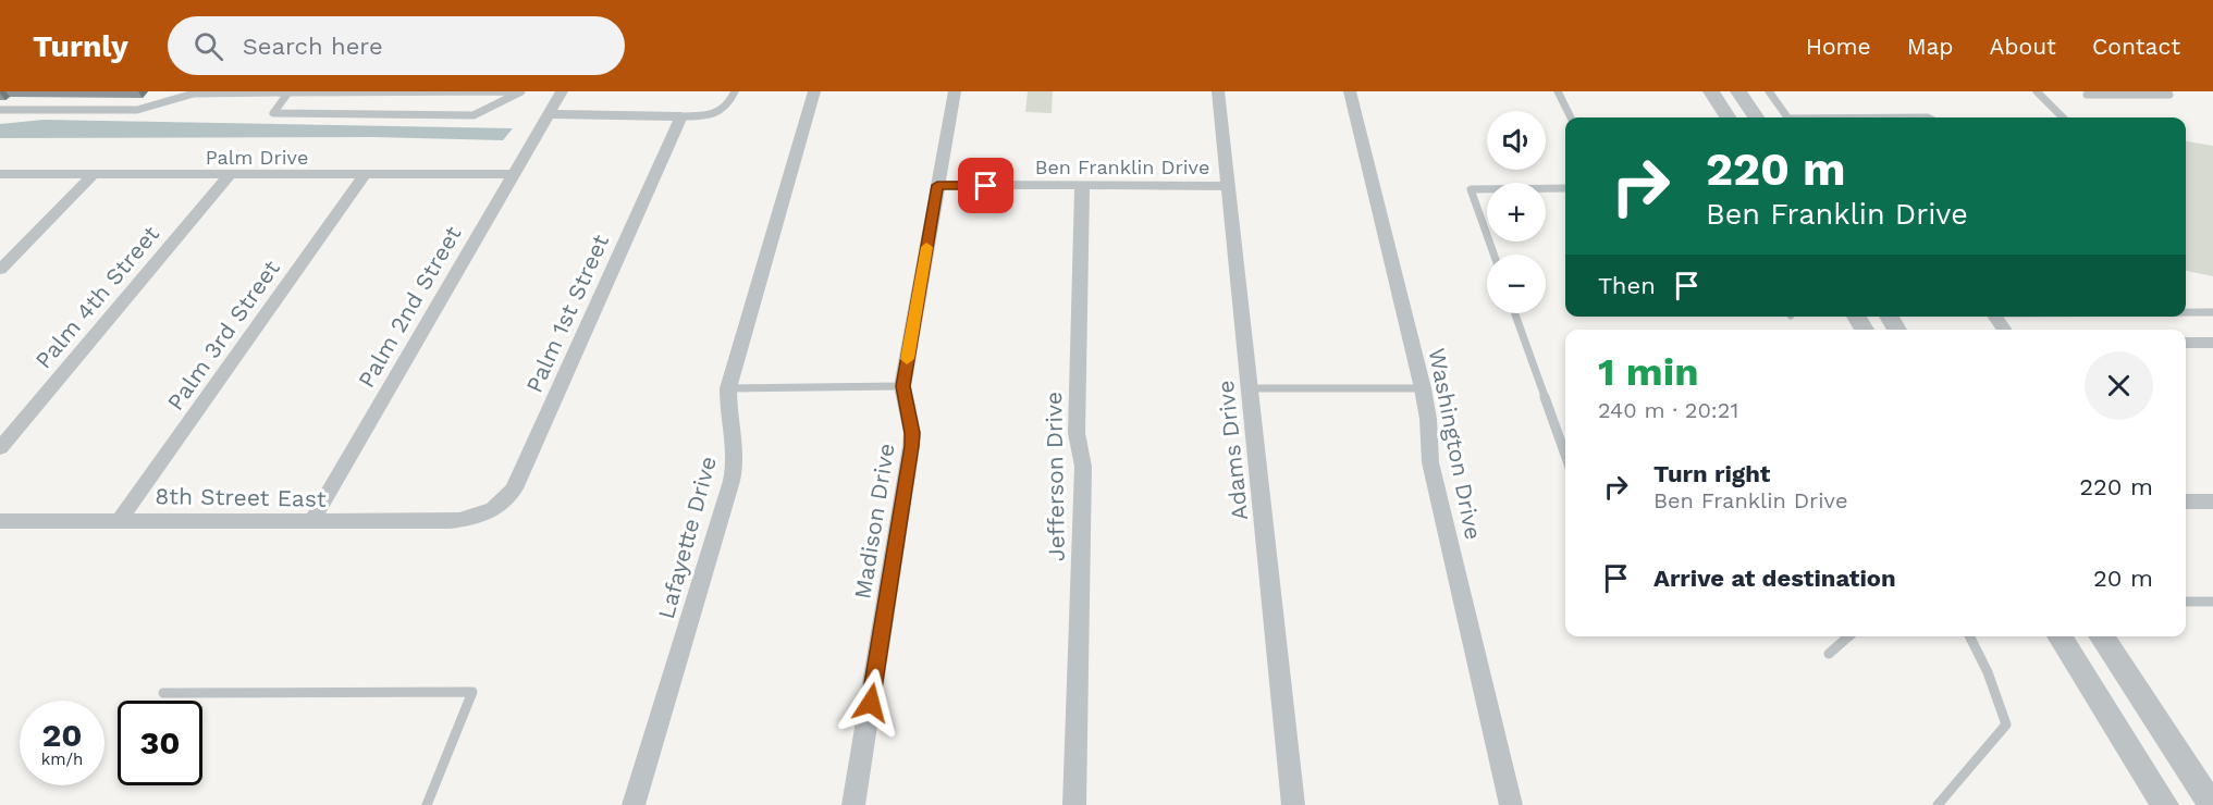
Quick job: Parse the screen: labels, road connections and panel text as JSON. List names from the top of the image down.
{
  "streets": {
    "street": [
      "Palm Drive",
      "Ben Franklin Drive",
      "Palm 4th Street",
      "Palm 2nd Street",
      "Palm 1st Street",
      "Palm 3rd Street",
      "Washington Drive",
      "Adams Drive",
      "Jefferson Drive",
      "8th Street East",
      "Madison Drive",
      "Lafayette Drive"
    ]
  },
  "crossings": [
    ["Palm Drive", "Palm 4th Street"],
    ["Palm Drive", "Palm 2nd Street"],
    ["Palm Drive", "Palm 3rd Street"],
    ["Ben Franklin Drive", "Adams Drive"],
    ["Ben Franklin Drive", "Jefferson Drive"],
    ["Ben Franklin Drive", "Madison Drive"],
    ["Palm 2nd Street", "8th Street East"],
    ["Palm 1st Street", "8th Street East"],
    ["Palm 3rd Street", "8th Street East"]
  ],
  "page": {
    "header": "Turnly",
    "search": "Search here",
    "nav": [
      "Home",
      "Map",
      "About",
      "Contact"
    ],
    "map_buttons": ["+", "−"],
    "turn": ["220 m", "Ben Franklin Drive"],
    "then": "Then",
    "heading": ["1 min", "240 m · 20:21"],
    "list": [
      {
        "name": "Turn right",
        "note": "Ben Franklin Drive",
        "value": "220 m"
      },
      {
        "name": "Arrive at destination",
        "value": "20 m"
      }
    ],
    "speed": "20 km/h",
    "limit": "30"
  }
}
